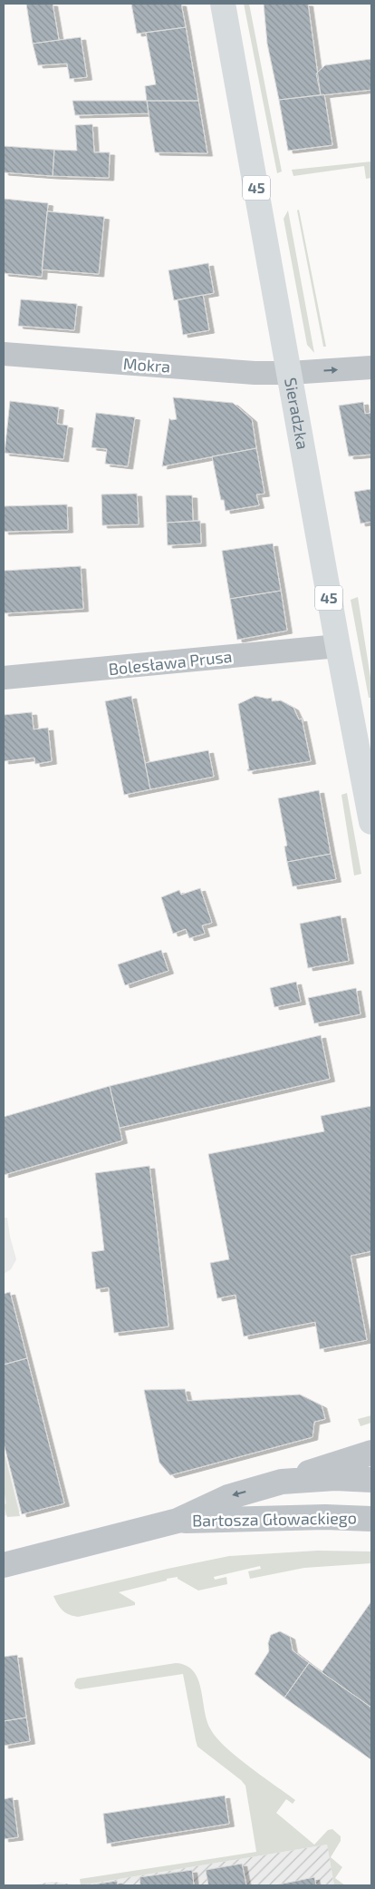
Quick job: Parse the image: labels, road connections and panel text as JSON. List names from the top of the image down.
{
  "streets": {
    "main road": ["45", "Sieradzka"],
    "street": ["Mokra", "Bolesława Prusa", "Bartosza Głowackiego"]
  },
  "crossings": [
    ["Mokra", "Sieradzka"],
    ["Sieradzka", "Bolesława Prusa"]
  ]
}
